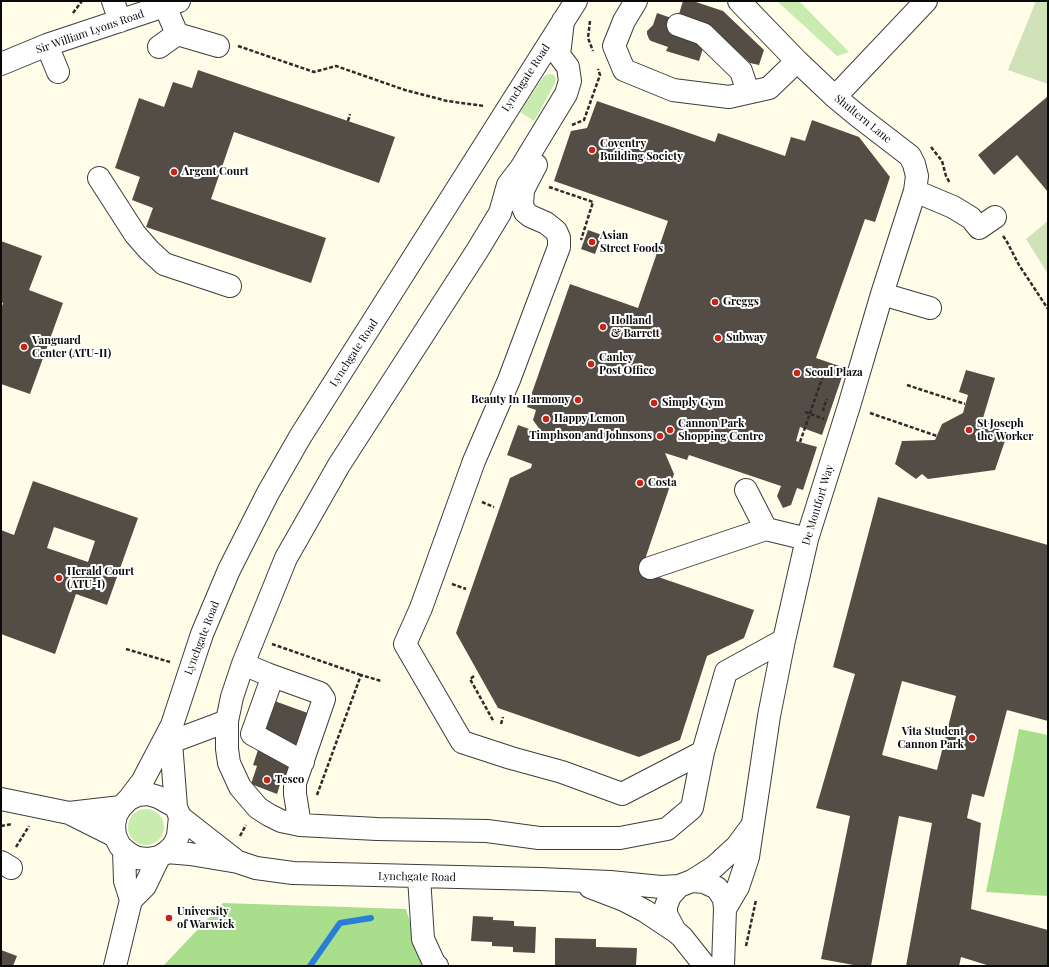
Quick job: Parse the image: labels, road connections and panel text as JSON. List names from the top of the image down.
{
  "streets": {
    "street": [
      "Sir William Lyons Road",
      "Lynchgate Road",
      "Shultern Lane",
      "De Montfort Way"
    ]
  },
  "crossings": [
    ["Lynchgate Road", "De Montfort Way"],
    ["Shultern Lane", "De Montfort Way"]
  ],
  "places": [
    "Coventry Building Society",
    "Argent Court",
    "Asian Street Foods",
    "Greggs",
    "Holland & Barrett",
    "Subway",
    "Vanguard Center (ATU-II)",
    "Canley Post Office",
    "Seoul Plaza",
    "Beauty In Harmony",
    "Simply Gym",
    "Happy Lemon",
    "Cannon Park Shopping Centre",
    "St Joseph the Worker",
    "Timphson and Johnsons",
    "Costa",
    "Herald Court (ATU-I)",
    "Vita Student Cannon Park",
    "Tesco",
    "University of Warwick"
  ]
}
